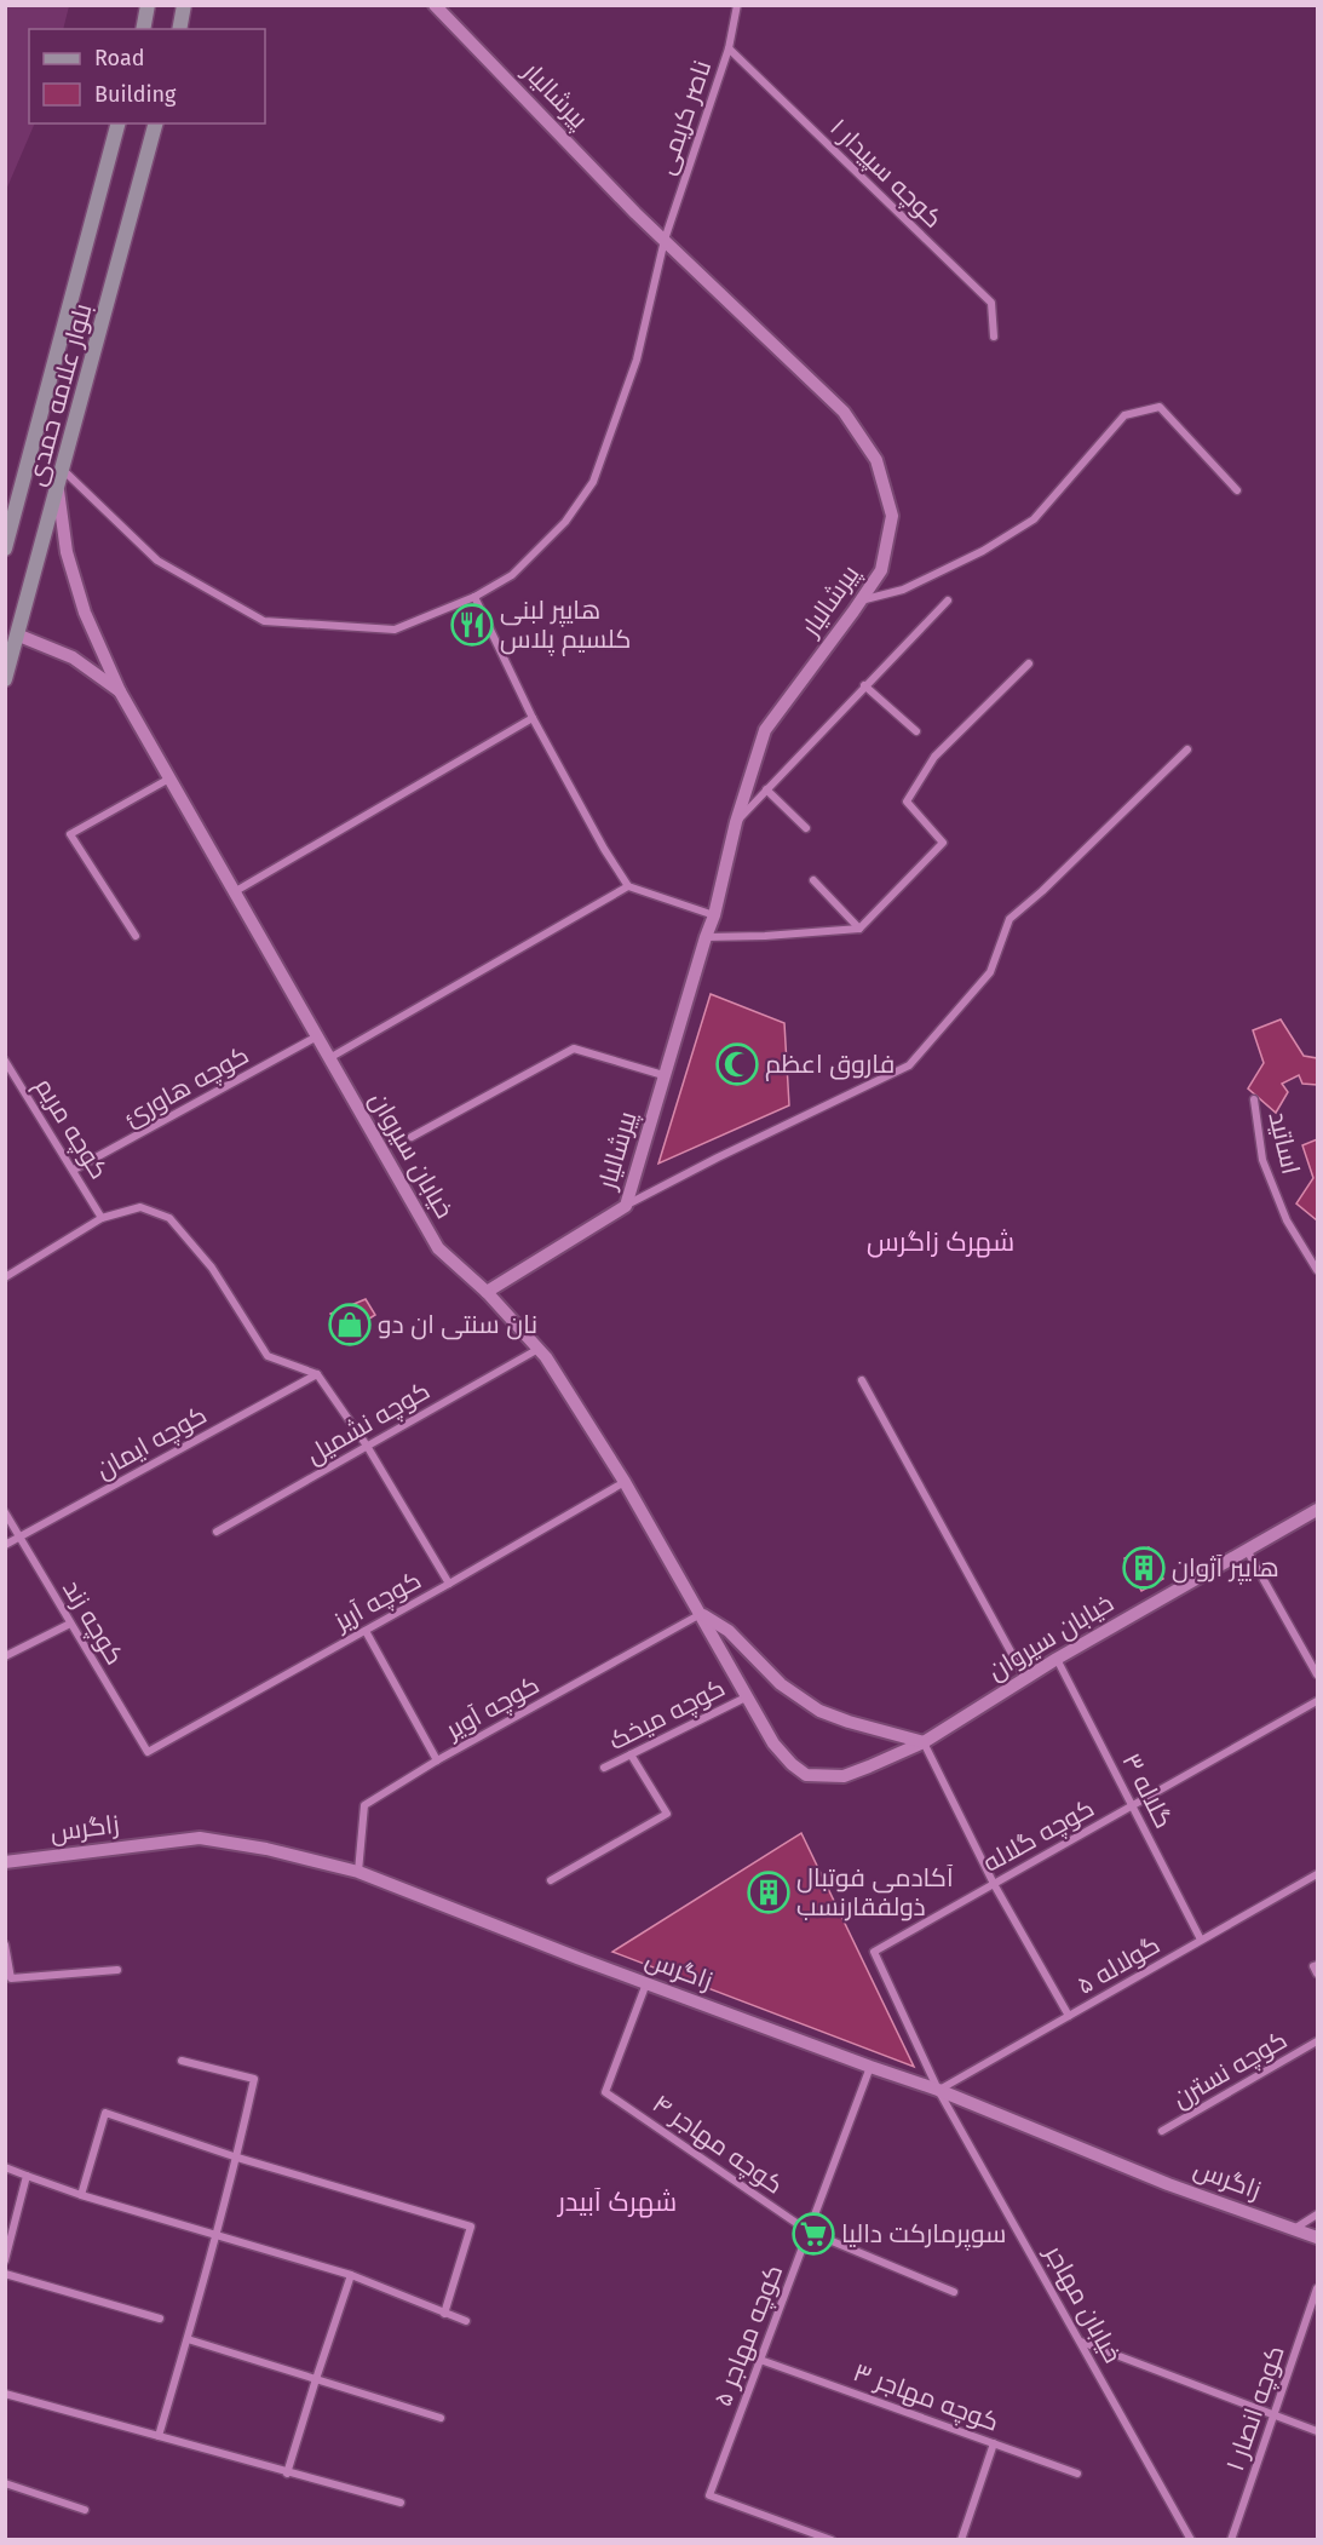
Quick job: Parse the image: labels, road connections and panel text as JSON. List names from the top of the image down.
{
  "streets": {
    "main road": ["بلوار علامه حمدی"],
    "street": [
      "پیرشالیار",
      "ناصر کریمی",
      "کوچه سپیدار ۱",
      "کوچه هاورئ",
      "کوچه مریم",
      "اساتید",
      "خیابان سیروان",
      "کوچه نشمیل",
      "کوچه ایمان",
      "کوچه آریز",
      "کوچه زند",
      "کوچه آویر",
      "کوچه میخک",
      "گلاله ۳",
      "زاگرس",
      "کوچه گلاله",
      "گولاله ۵",
      "کوچه نسترن",
      "کوچه مهاجر ۴",
      "خیابان مهاجر",
      "کوچه مهاجر ۵",
      "کوچه مهاجر ۳",
      "کوچه انصار ۱"
    ]
  },
  "crossings": [
    ["پیرشالیار", "ناصر کریمی"],
    ["پیرشالیار", "خیابان سیروان"],
    ["ناصر کریمی", "کوچه سپیدار ۱"],
    ["ناصر کریمی", "بلوار علامه حمدی"],
    ["بلوار علامه حمدی", "خیابان سیروان"],
    ["کوچه هاورئ", "کوچه مریم"],
    ["کوچه هاورئ", "خیابان سیروان"],
    ["خیابان سیروان", "کوچه نشمیل"],
    ["خیابان سیروان", "کوچه آریز"],
    ["خیابان سیروان", "کوچه آویر"],
    ["خیابان سیروان", "کوچه میخک"],
    ["خیابان سیروان", "گلاله ۳"],
    ["کوچه ایمان", "کوچه زند"],
    ["کوچه آریز", "کوچه زند"],
    ["کوچه آویر", "زاگرس"],
    ["گلاله ۳", "کوچه گلاله"],
    ["گلاله ۳", "گولاله ۵"],
    ["زاگرس", "کوچه گلاله"],
    ["زاگرس", "گولاله ۵"],
    ["زاگرس", "کوچه مهاجر ۴"],
    ["زاگرس", "خیابان مهاجر"],
    ["زاگرس", "کوچه مهاجر ۵"],
    ["کوچه گلاله", "گولاله ۵"],
    ["کوچه گلاله", "خیابان مهاجر"],
    ["گولاله ۵", "خیابان مهاجر"],
    ["کوچه مهاجر ۴", "کوچه مهاجر ۵"],
    ["کوچه مهاجر ۵", "کوچه مهاجر ۳"]
  ],
  "districts": ["شهرک زاگرس", "شهرک آبیدر"],
  "places": {
    "restaurant": ["هایپر لبنی کلسیم پلاس"],
    "mosque": ["فاروق اعظم"],
    "shop": ["نان سنتی ان دو"],
    "building": ["هایپر آژوان", "آکادمی فوتبال ذولفقارنسب"],
    "supermarket": ["سوپرمارکت دالیا"]
  },
  "legend": ["Road", "Building"]
}
